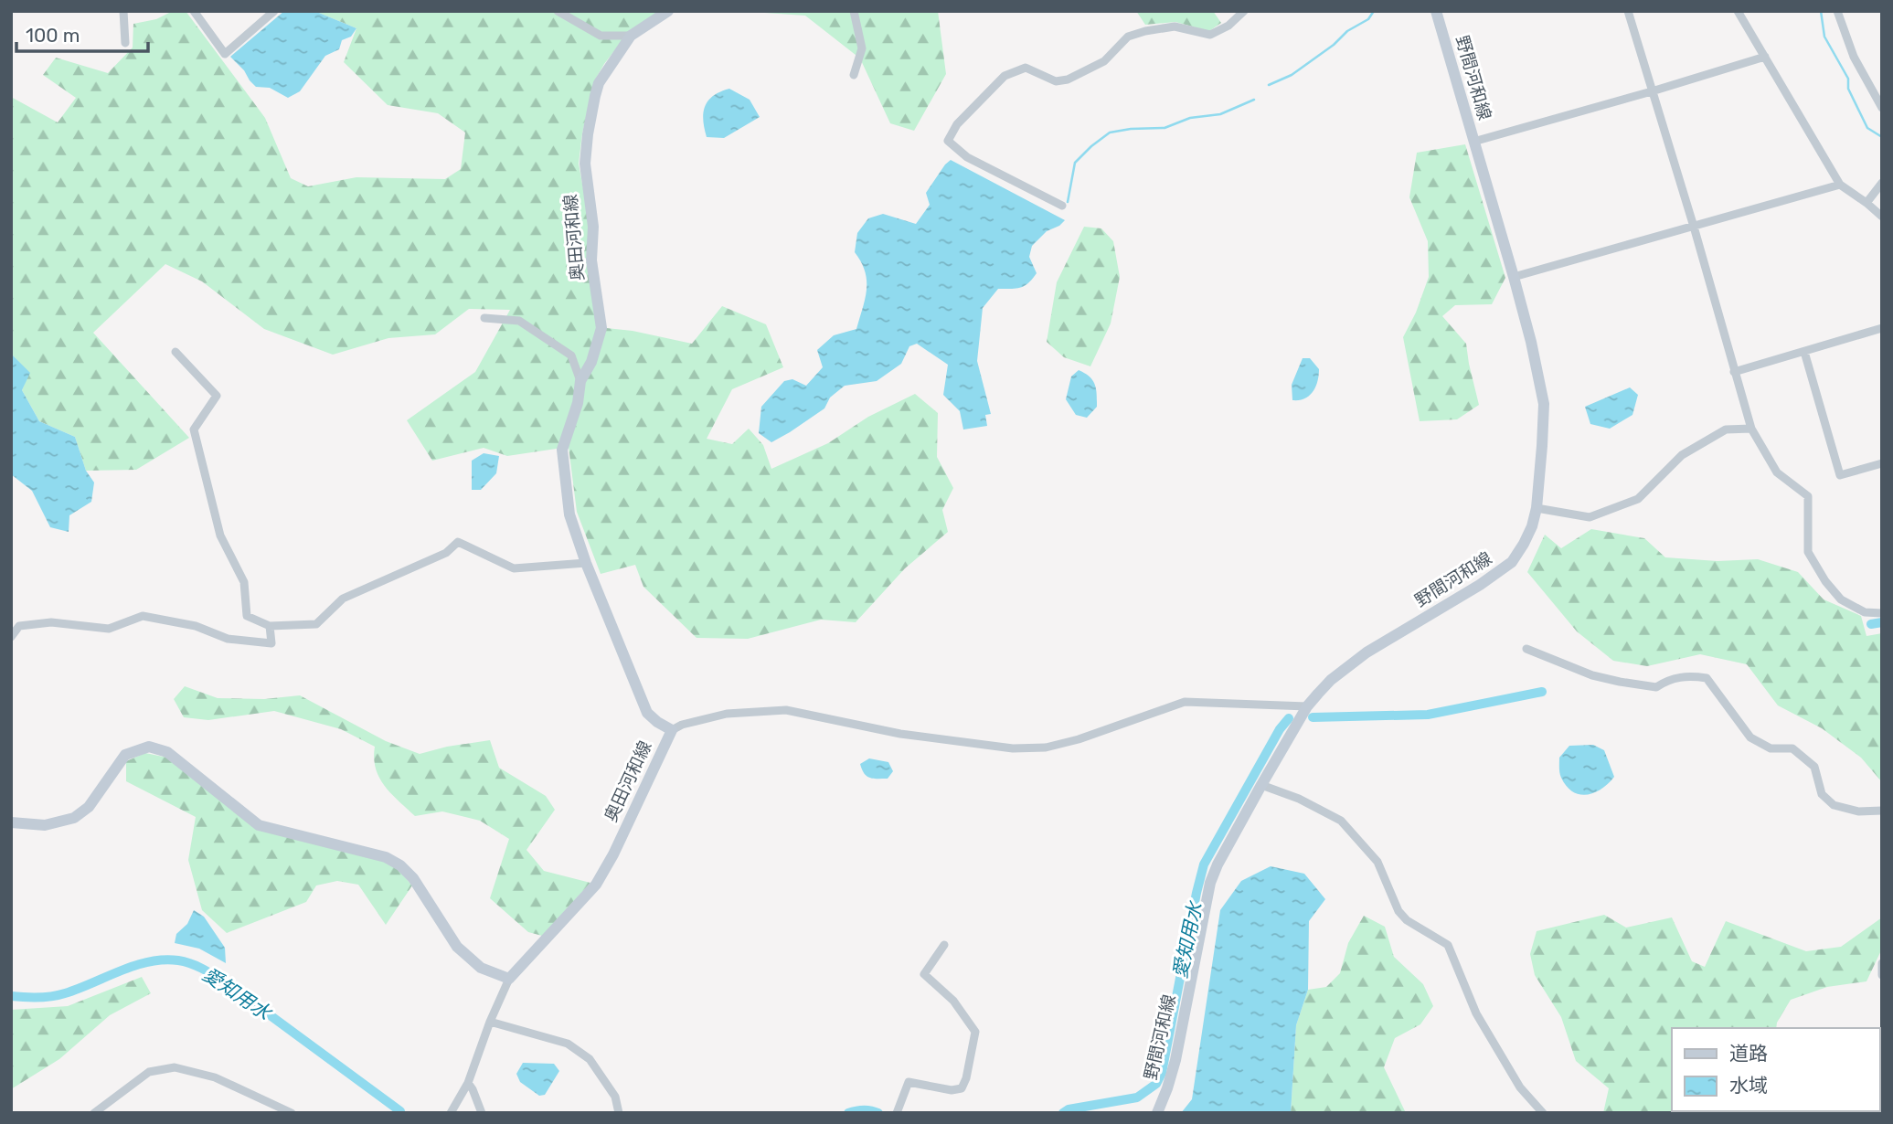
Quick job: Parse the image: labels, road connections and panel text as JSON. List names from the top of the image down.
{
  "streets": {
    "main road": ["野間河和線", "奥田河和線"]
  },
  "water": ["愛知用水"],
  "legend": ["道路", "水域"],
  "scale_bar": "100 m"
}
